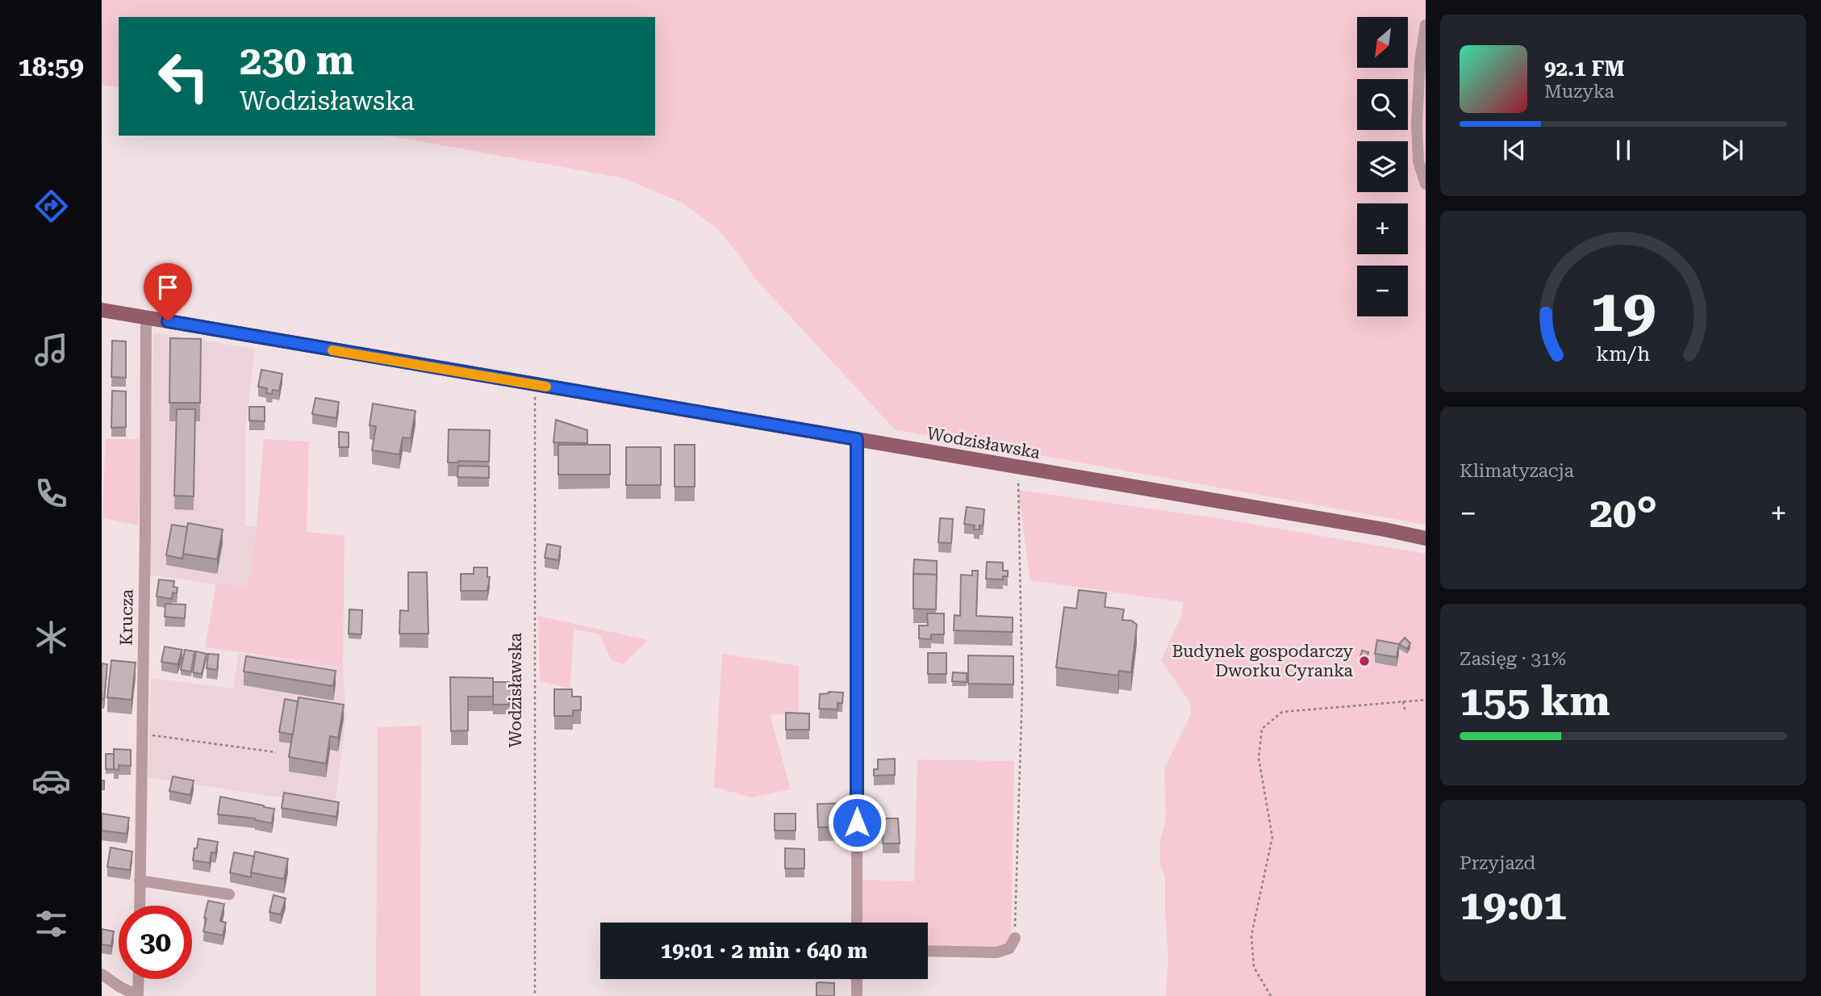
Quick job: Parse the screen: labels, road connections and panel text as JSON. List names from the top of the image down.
{
  "streets": {
    "main road": ["Wodzisławska"],
    "street": ["Krucza"]
  },
  "crossings": [
    ["Wodzisławska", "Krucza"]
  ],
  "places": ["Budynek gospodarczy Dworku Cyranka"],
  "north": "bottom left",
  "page": {
    "tabs": "18:59",
    "map_buttons": ["+", "−"],
    "turn": ["230 m", "Wodzisławska"],
    "song": ["92.1 FM", "Muzyka"],
    "tile": [
      "Klimatyzacja",
      ["Zasięg · 31%", "155 km"],
      ["Przyjazd", "19:01"]
    ],
    "heat": ["−", "20°", "+"],
    "limit": "30",
    "trip": "19:01 · 2 min · 640 m",
    "gauge": ["19", "km/h"]
  }
}
